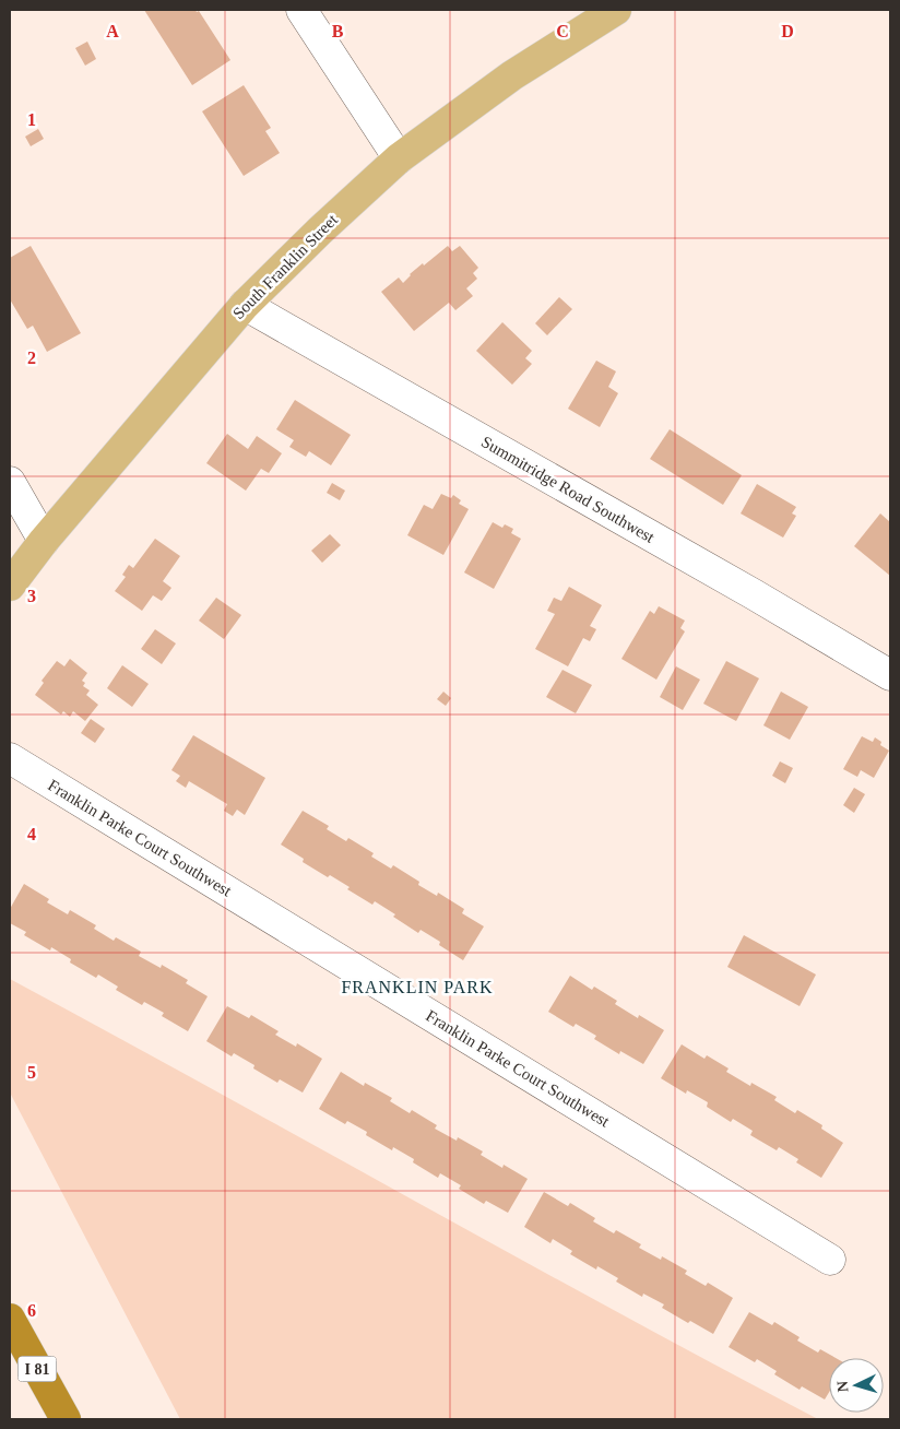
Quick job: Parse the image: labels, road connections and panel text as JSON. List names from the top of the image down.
{
  "streets": {
    "highway": ["I 81"],
    "main road": ["South Franklin Street"],
    "street": ["Summitridge Road Southwest", "Franklin Parke Court Southwest"]
  },
  "crossings": [
    ["South Franklin Street", "Summitridge Road Southwest"]
  ],
  "districts": ["FRANKLIN PARK"],
  "north": "left",
  "grid": {
    "columns": [
      "A",
      "B",
      "C",
      "D"
    ],
    "rows": [
      "1",
      "2",
      "3",
      "4",
      "5",
      "6"
    ]
  }
}
